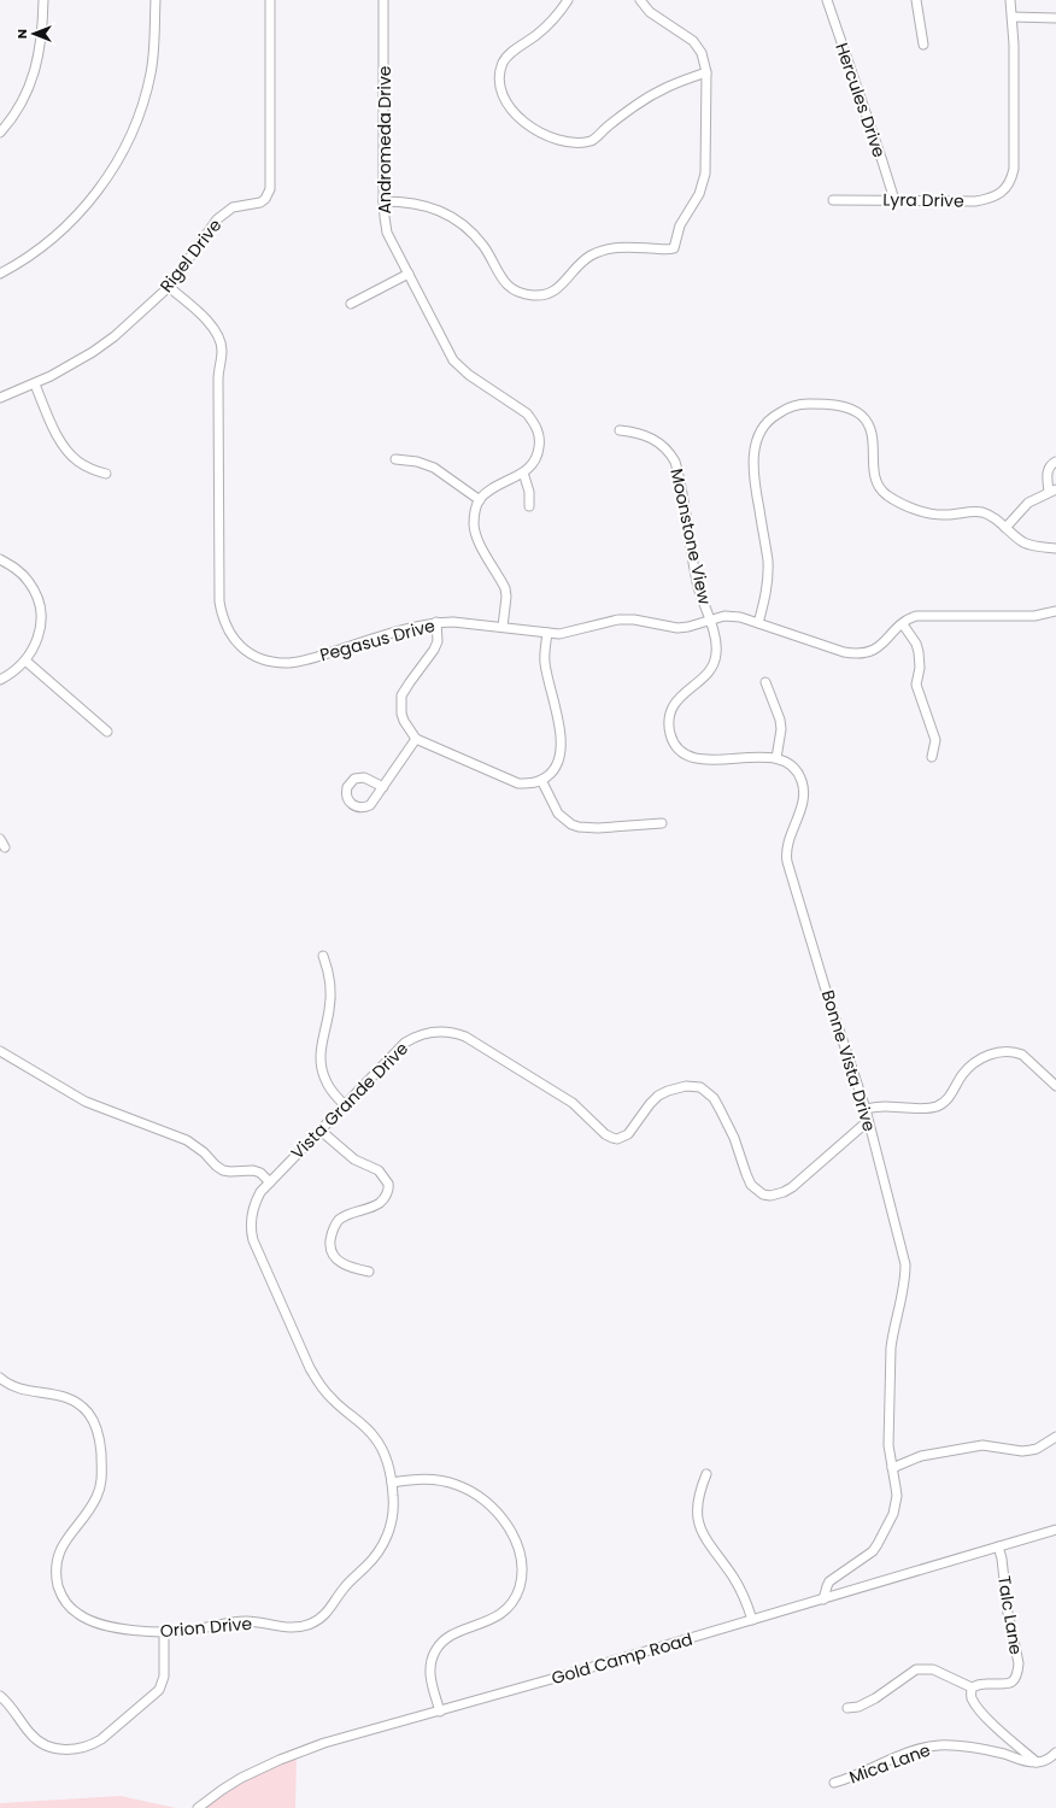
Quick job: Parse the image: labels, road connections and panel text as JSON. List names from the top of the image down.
{
  "streets": {
    "street": [
      "Hercules Drive",
      "Andromeda Drive",
      "Lyra Drive",
      "Rigel Drive",
      "Moonstone View",
      "Pegasus Drive",
      "Bonne Vista Drive",
      "Vista Grande Drive",
      "Talc Lane",
      "Orion Drive",
      "Gold Camp Road",
      "Mica Lane"
    ]
  },
  "crossings": [
    ["Hercules Drive", "Lyra Drive"],
    ["Rigel Drive", "Pegasus Drive"],
    ["Moonstone View", "Pegasus Drive"],
    ["Bonne Vista Drive", "Vista Grande Drive"],
    ["Bonne Vista Drive", "Gold Camp Road"],
    ["Vista Grande Drive", "Orion Drive"],
    ["Talc Lane", "Gold Camp Road"]
  ],
  "north": "left"
}
